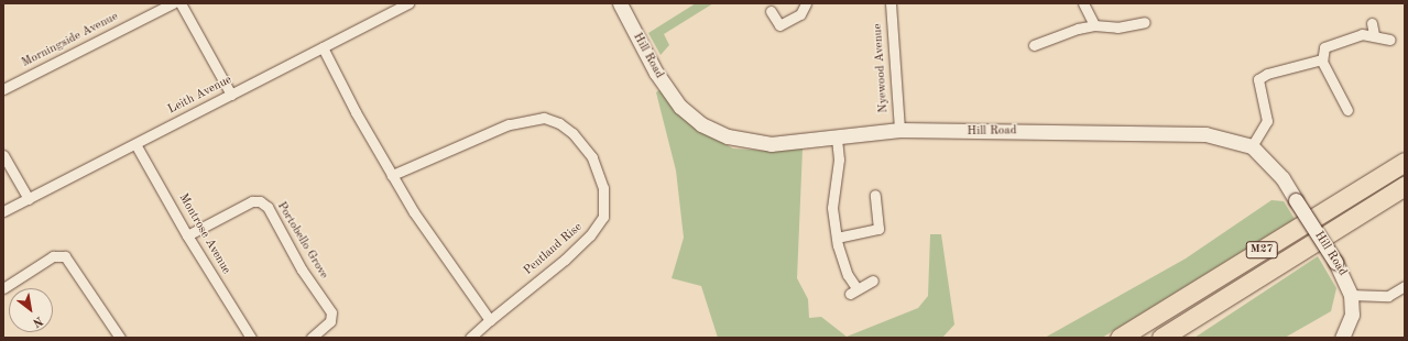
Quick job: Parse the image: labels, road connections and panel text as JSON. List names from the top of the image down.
{
  "streets": {
    "highway": ["M27"],
    "street": [
      "Morningside Avenue",
      "Hill Road",
      "Nyewood Avenue",
      "Leith Avenue",
      "Montrose Avenue",
      "Portobello Grove",
      "Pentland Rise"
    ]
  },
  "crossings": [
    ["Hill Road", "Nyewood Avenue"],
    ["Leith Avenue", "Montrose Avenue"],
    ["Montrose Avenue", "Portobello Grove"]
  ],
  "north": "bottom right"
}
